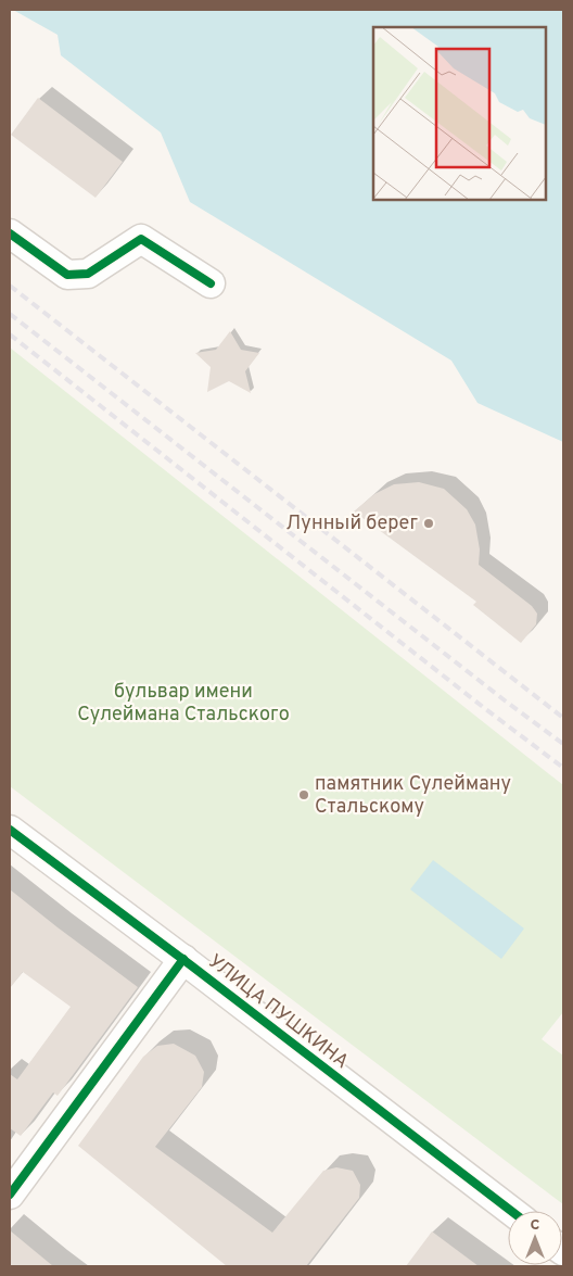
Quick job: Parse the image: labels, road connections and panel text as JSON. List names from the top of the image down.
{
  "streets": {
    "street": ["УЛИЦА ПУШКИНА"]
  },
  "parks": ["бульвар имени Сулеймана Стальского"],
  "places": ["Лунный берег", "памятник Сулейману Стальскому"],
  "north": "top"
}
